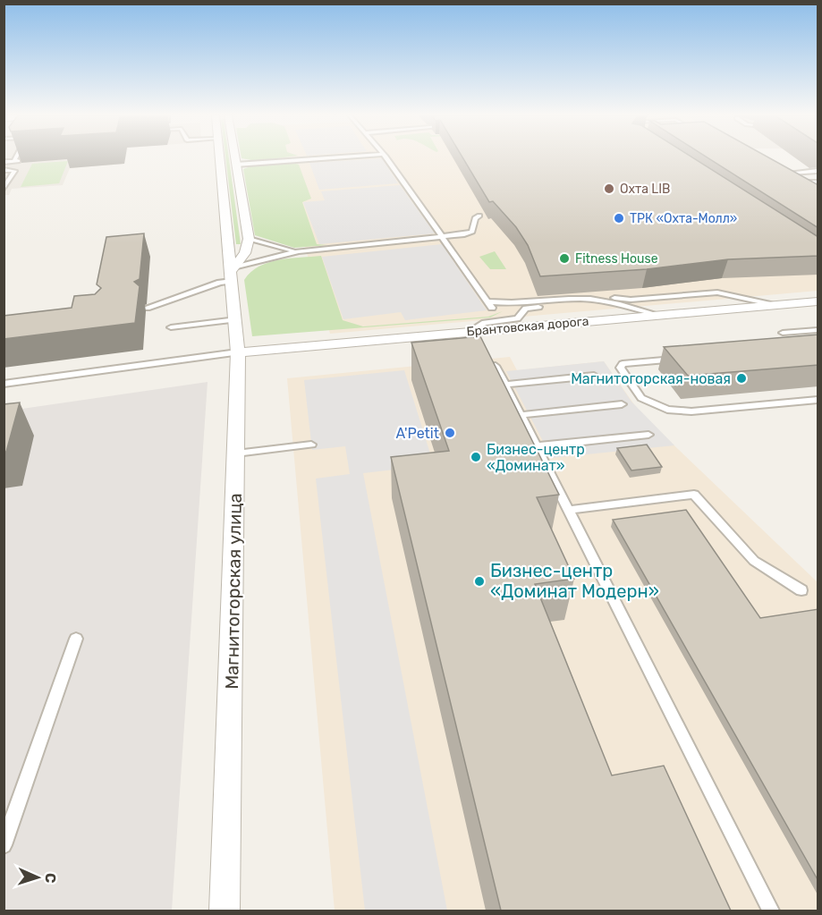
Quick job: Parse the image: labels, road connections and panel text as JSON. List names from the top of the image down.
{
  "streets": {
    "street": ["Брантовская дорога", "Магнитогорская улица"]
  },
  "crossings": [
    ["Брантовская дорога", "Магнитогорская улица"]
  ],
  "places": [
    "Охта LIB",
    "ТРК «Охта-Молл»",
    "Fitness House",
    "Магнитогорская-новая",
    "A'Petit",
    "Бизнес-центр «Доминат»",
    "Бизнес-центр «Доминат Модерн»"
  ],
  "north": "right"
}
